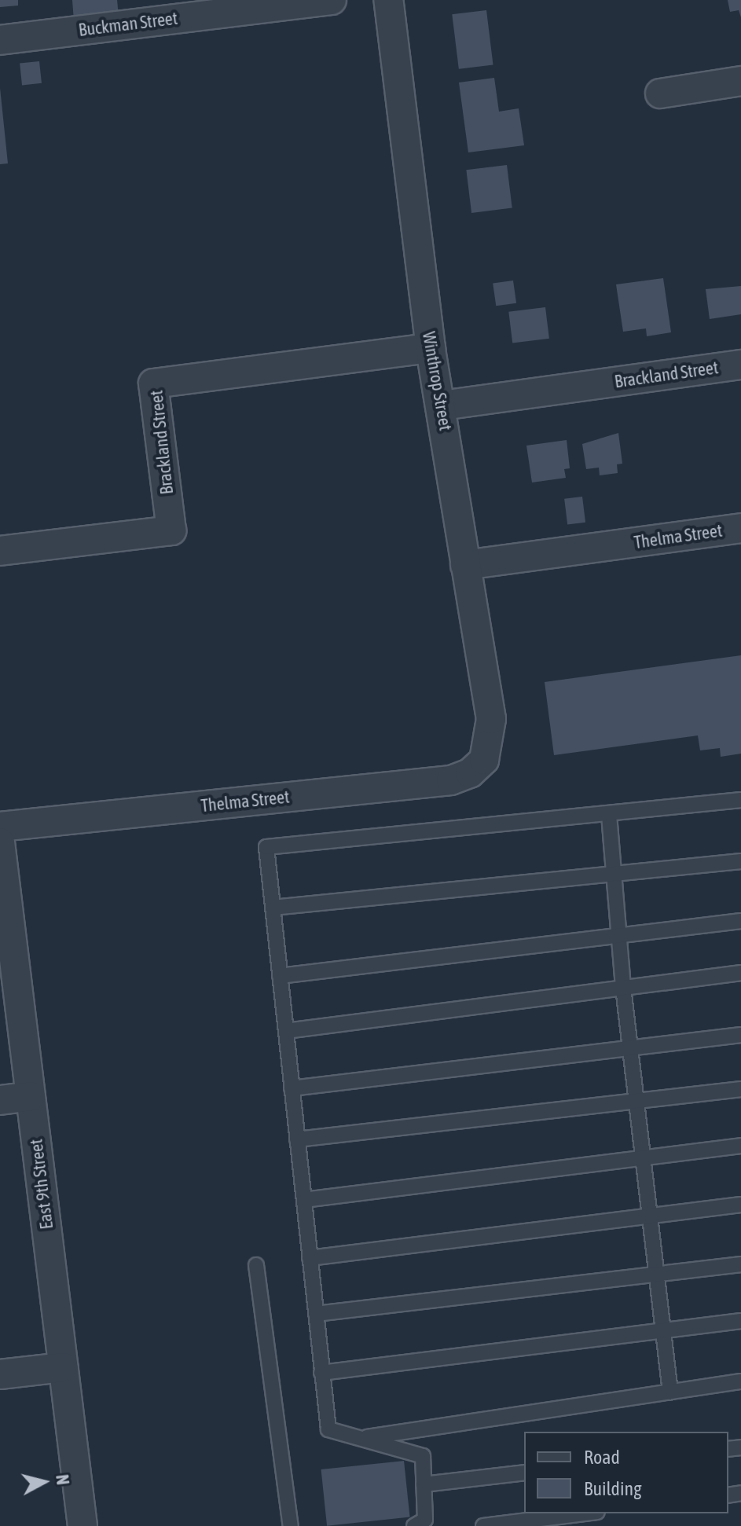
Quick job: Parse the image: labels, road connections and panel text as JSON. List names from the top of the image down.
{
  "streets": {
    "street": [
      "Buckman Street",
      "Brackland Street",
      "Winthrop Street",
      "Thelma Street",
      "East 9th Street"
    ]
  },
  "crossings": [
    ["Brackland Street", "Winthrop Street"],
    ["Winthrop Street", "Thelma Street"]
  ],
  "legend": ["Road", "Building"],
  "north": "right"
}
